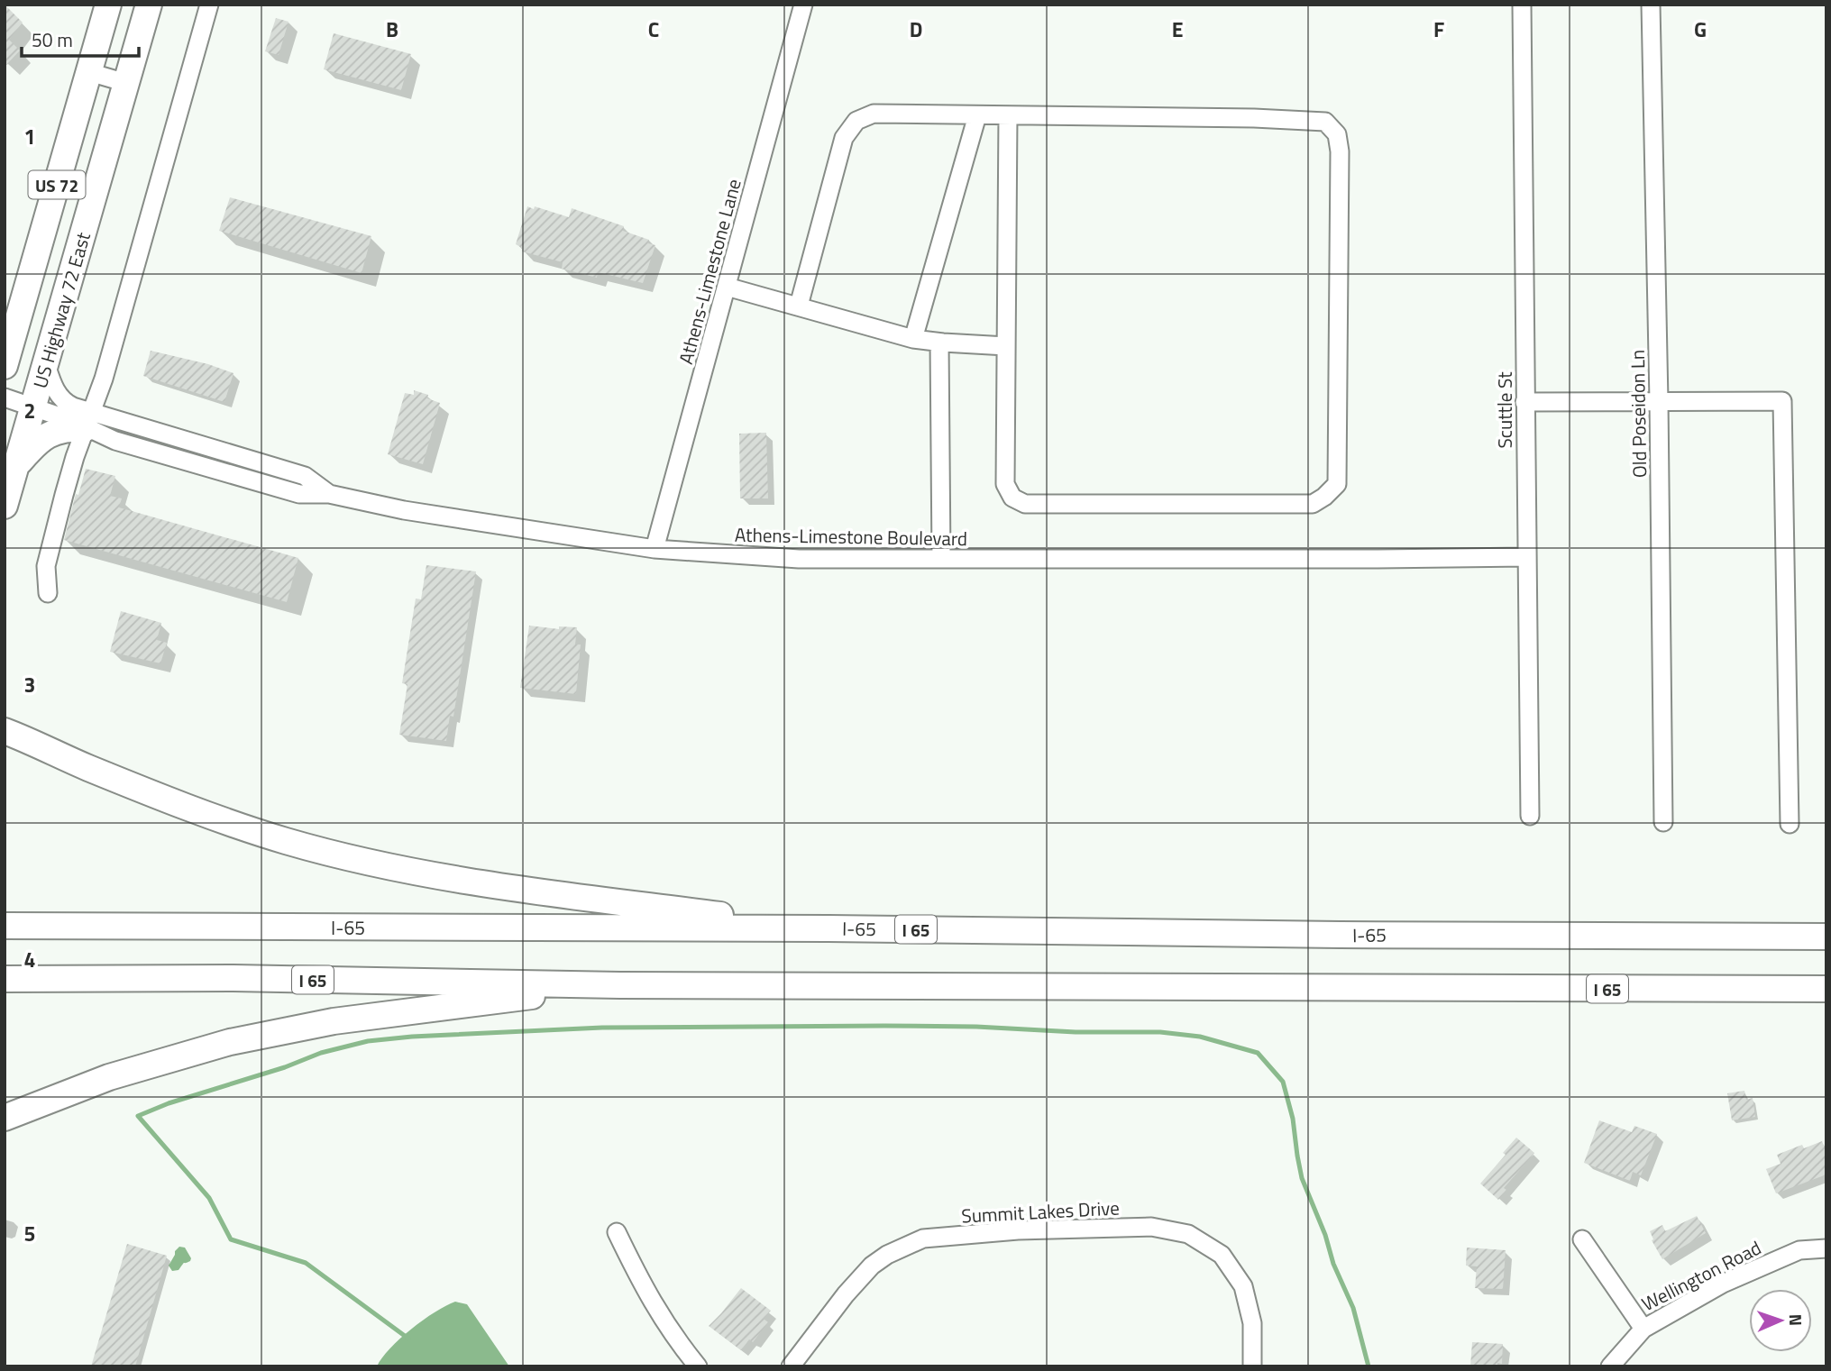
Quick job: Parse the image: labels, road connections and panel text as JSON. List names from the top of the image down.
{
  "streets": {
    "highway": [
      "US 72",
      "US Highway 72 East",
      "I-65",
      "I 65"
    ],
    "street": [
      "Athens-Limestone Lane",
      "Scuttle St",
      "Old Poseidon Ln",
      "Athens-Limestone Boulevard",
      "Summit Lakes Drive",
      "Wellington Road"
    ]
  },
  "crossings": [
    ["Athens-Limestone Lane", "Athens-Limestone Boulevard"],
    ["US Highway 72 East", "Athens-Limestone Boulevard"],
    ["Scuttle St", "Athens-Limestone Boulevard"]
  ],
  "scale_bar": "50 m",
  "north": "right",
  "grid": {
    "columns": [
      "B",
      "C",
      "D",
      "E",
      "F",
      "G"
    ],
    "rows": [
      "1",
      "2",
      "3",
      "4",
      "5"
    ]
  }
}
